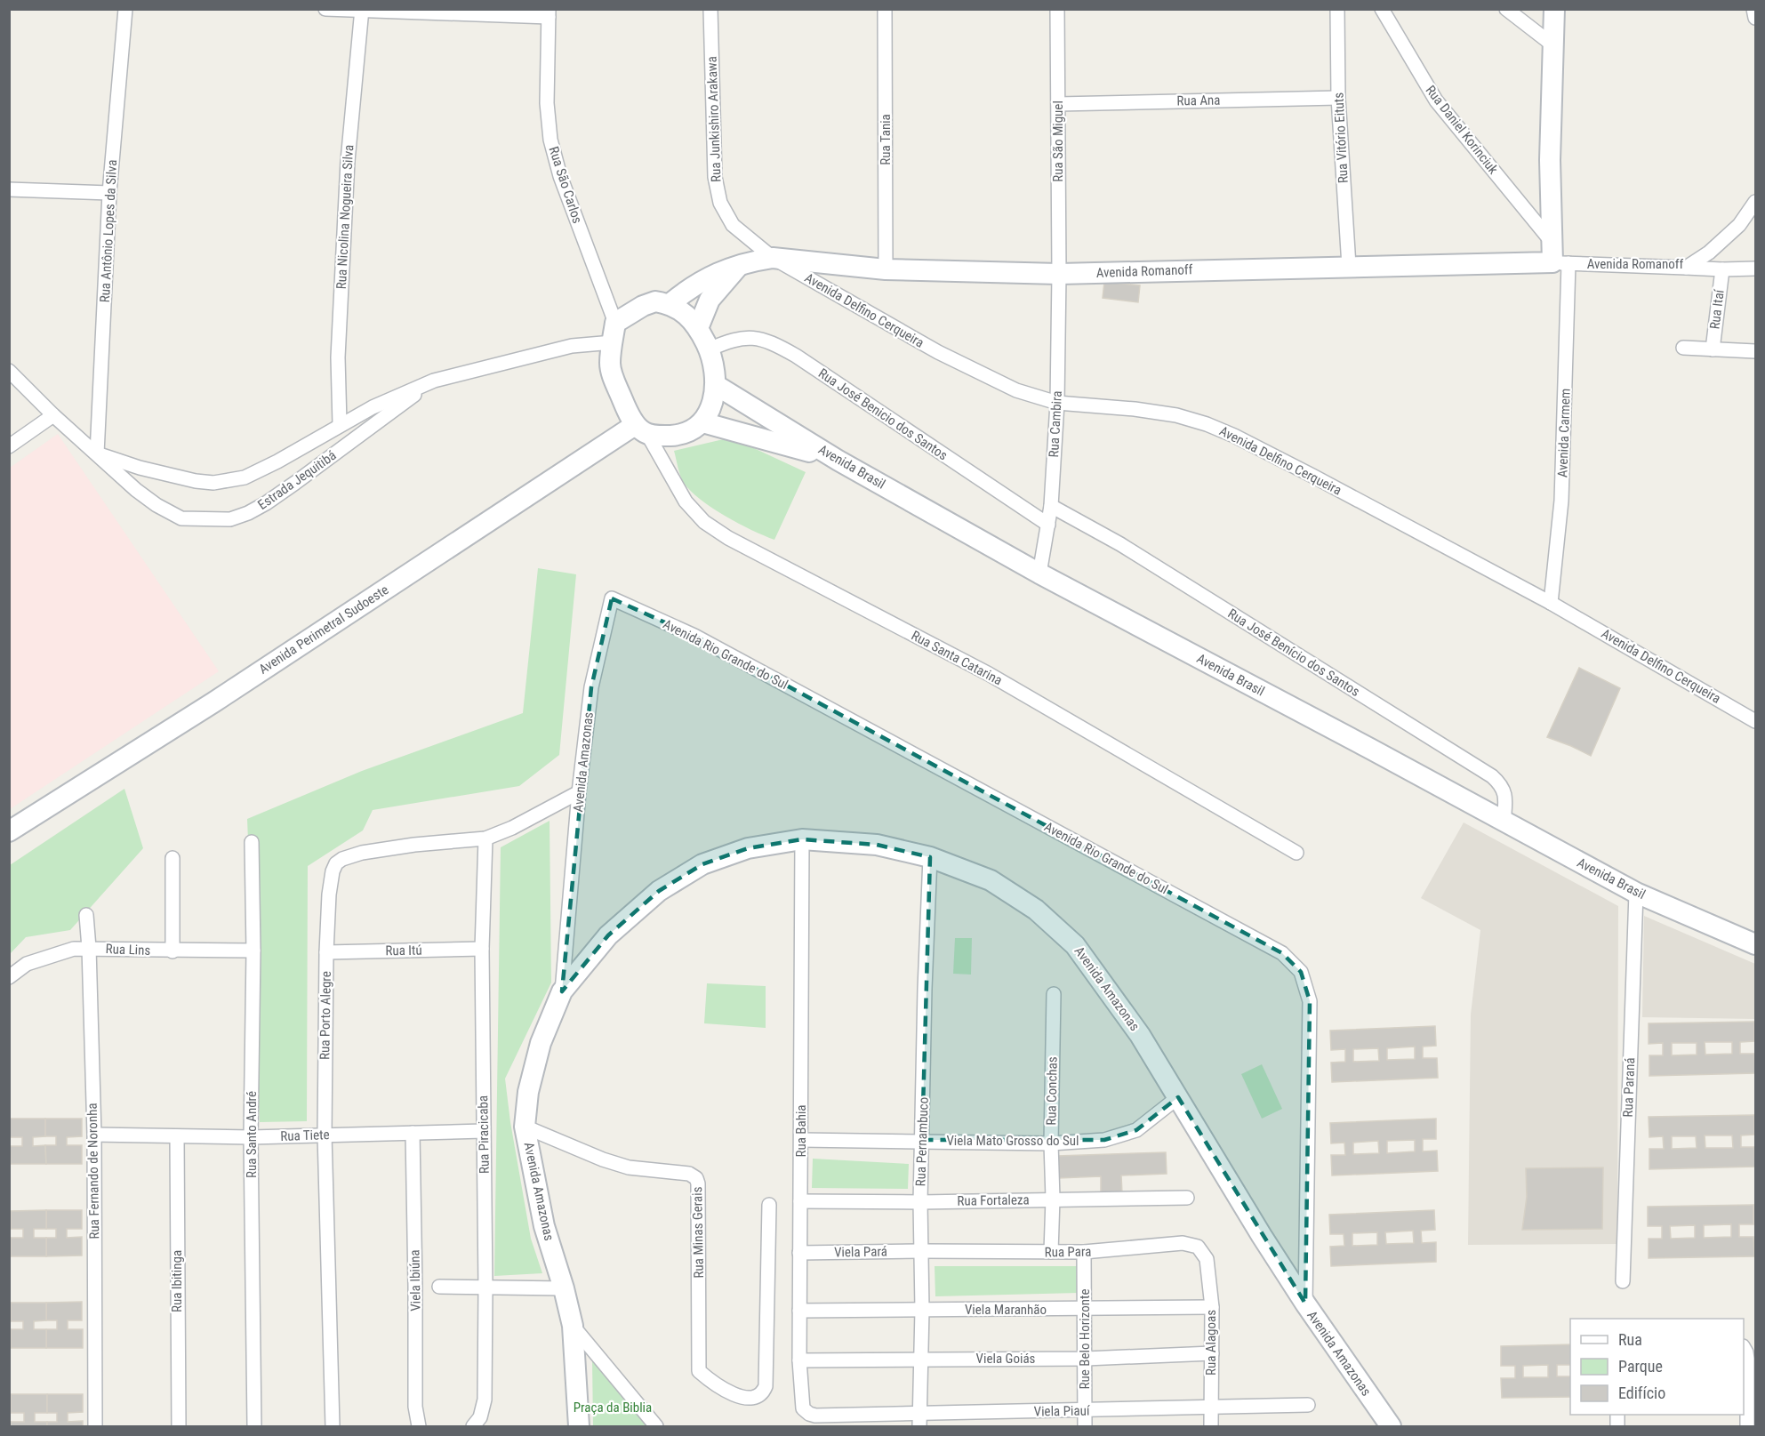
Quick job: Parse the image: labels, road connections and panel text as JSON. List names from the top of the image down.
{
  "streets": {
    "street": [
      "Rua Ana",
      "Rua Junkishiro Arakawa",
      "Rua Daniel Korinciuk",
      "Rua Vitório Eituts",
      "Rua Tania",
      "Rua São Miguel",
      "Rua São Carlos",
      "Rua Nicolina Nogueira Silva",
      "Rua Antônio Lopes da Silva",
      "Avenida Romanoff",
      "Rua Itaí",
      "Avenida Delfino Cerqueira",
      "Rua José Benicio dos Santos",
      "Rua Cambira",
      "Avenida Carmem",
      "Avenida Brasil",
      "Estrada Jequitibá",
      "Avenida Perimetral Sudoeste",
      "Rua José Benício dos Santos",
      "Avenida Rio Grande do Sul",
      "Rua Santa Catarina",
      "Avenida Amazonas",
      "Rua Lins",
      "Rua Itú",
      "Rua Porto Alegre",
      "Rua Paraná",
      "Rua Conchas",
      "Rua Bahia",
      "Rua Santo André",
      "Rua Piracicaba",
      "Rua Tiete",
      "Viela Mato Grosso do Sul",
      "Rua Pernambuco",
      "Rua Fernando de Noronha",
      "Rua Fortaleza",
      "Rua Minas Gerais",
      "Viela Pará",
      "Rua Para",
      "Viela Ibiúna",
      "Rua Ibitinga",
      "Viela Maranhão",
      "Rue Belo Horizonte",
      "Rua Alagoas",
      "Viela Goiás",
      "Viela Piauí"
    ]
  },
  "crossings": [
    ["Rua Ana", "Rua Vitório Eituts"],
    ["Rua Ana", "Rua São Miguel"],
    ["Rua Junkishiro Arakawa", "Avenida Delfino Cerqueira"],
    ["Rua Daniel Korinciuk", "Avenida Romanoff"],
    ["Rua Daniel Korinciuk", "Avenida Carmem"],
    ["Rua Vitório Eituts", "Avenida Romanoff"],
    ["Rua Tania", "Avenida Romanoff"],
    ["Rua São Miguel", "Avenida Romanoff"],
    ["Rua São Miguel", "Rua Cambira"],
    ["Rua São Carlos", "Avenida Romanoff"],
    ["Rua São Carlos", "Rua José Benicio dos Santos"],
    ["Rua São Carlos", "Avenida Brasil"],
    ["Rua São Carlos", "Estrada Jequitibá"],
    ["Rua São Carlos", "Avenida Perimetral Sudoeste"],
    ["Rua São Carlos", "Rua Santa Catarina"],
    ["Rua Nicolina Nogueira Silva", "Estrada Jequitibá"],
    ["Rua Antônio Lopes da Silva", "Estrada Jequitibá"],
    ["Avenida Romanoff", "Avenida Delfino Cerqueira"],
    ["Avenida Romanoff", "Rua José Benicio dos Santos"],
    ["Avenida Romanoff", "Rua Cambira"],
    ["Avenida Romanoff", "Avenida Carmem"],
    ["Avenida Romanoff", "Avenida Brasil"],
    ["Avenida Romanoff", "Estrada Jequitibá"],
    ["Avenida Romanoff", "Avenida Perimetral Sudoeste"],
    ["Avenida Romanoff", "Rua Santa Catarina"],
    ["Avenida Delfino Cerqueira", "Rua Cambira"],
    ["Avenida Delfino Cerqueira", "Avenida Carmem"],
    ["Rua José Benicio dos Santos", "Rua Cambira"],
    ["Rua José Benicio dos Santos", "Avenida Brasil"],
    ["Rua José Benicio dos Santos", "Estrada Jequitibá"],
    ["Rua José Benicio dos Santos", "Avenida Perimetral Sudoeste"],
    ["Rua José Benicio dos Santos", "Rua Santa Catarina"],
    ["Rua Cambira", "Avenida Brasil"],
    ["Rua Cambira", "Rua José Benício dos Santos"],
    ["Avenida Brasil", "Estrada Jequitibá"],
    ["Avenida Brasil", "Avenida Perimetral Sudoeste"],
    ["Avenida Brasil", "Rua José Benício dos Santos"],
    ["Avenida Brasil", "Rua Santa Catarina"],
    ["Avenida Brasil", "Rua Paraná"],
    ["Estrada Jequitibá", "Avenida Perimetral Sudoeste"],
    ["Estrada Jequitibá", "Rua Santa Catarina"],
    ["Avenida Perimetral Sudoeste", "Rua Santa Catarina"],
    ["Avenida Rio Grande do Sul", "Avenida Amazonas"],
    ["Avenida Amazonas", "Rua Porto Alegre"],
    ["Avenida Amazonas", "Rua Bahia"],
    ["Avenida Amazonas", "Viela Mato Grosso do Sul"],
    ["Avenida Amazonas", "Rua Pernambuco"],
    ["Avenida Amazonas", "Rua Minas Gerais"],
    ["Rua Lins", "Rua Santo André"],
    ["Rua Lins", "Rua Fernando de Noronha"],
    ["Rua Itú", "Rua Porto Alegre"],
    ["Rua Itú", "Rua Piracicaba"],
    ["Rua Porto Alegre", "Rua Piracicaba"],
    ["Rua Porto Alegre", "Rua Tiete"],
    ["Rua Conchas", "Viela Mato Grosso do Sul"],
    ["Rua Conchas", "Rua Fortaleza"],
    ["Rua Conchas", "Rua Para"],
    ["Rua Bahia", "Viela Mato Grosso do Sul"],
    ["Rua Bahia", "Rua Fortaleza"],
    ["Rua Bahia", "Viela Pará"],
    ["Rua Bahia", "Viela Maranhão"],
    ["Rua Bahia", "Viela Goiás"],
    ["Rua Bahia", "Viela Piauí"],
    ["Rua Santo André", "Rua Tiete"],
    ["Rua Piracicaba", "Rua Tiete"],
    ["Rua Tiete", "Rua Fernando de Noronha"],
    ["Rua Tiete", "Viela Ibiúna"],
    ["Rua Tiete", "Rua Ibitinga"],
    ["Viela Mato Grosso do Sul", "Rua Pernambuco"],
    ["Rua Pernambuco", "Rua Fortaleza"],
    ["Rua Pernambuco", "Viela Pará"],
    ["Rua Pernambuco", "Rua Para"],
    ["Rua Pernambuco", "Viela Maranhão"],
    ["Rua Pernambuco", "Viela Goiás"],
    ["Rua Pernambuco", "Viela Piauí"],
    ["Viela Pará", "Rua Para"],
    ["Rua Para", "Rue Belo Horizonte"],
    ["Rua Para", "Rua Alagoas"],
    ["Viela Maranhão", "Rue Belo Horizonte"],
    ["Viela Maranhão", "Rua Alagoas"],
    ["Rue Belo Horizonte", "Viela Goiás"],
    ["Rue Belo Horizonte", "Viela Piauí"],
    ["Rua Alagoas", "Viela Goiás"],
    ["Rua Alagoas", "Viela Piauí"]
  ],
  "parks": ["Praça da Biblia"],
  "legend": ["Rua", "Parque", "Edifício"]
}
